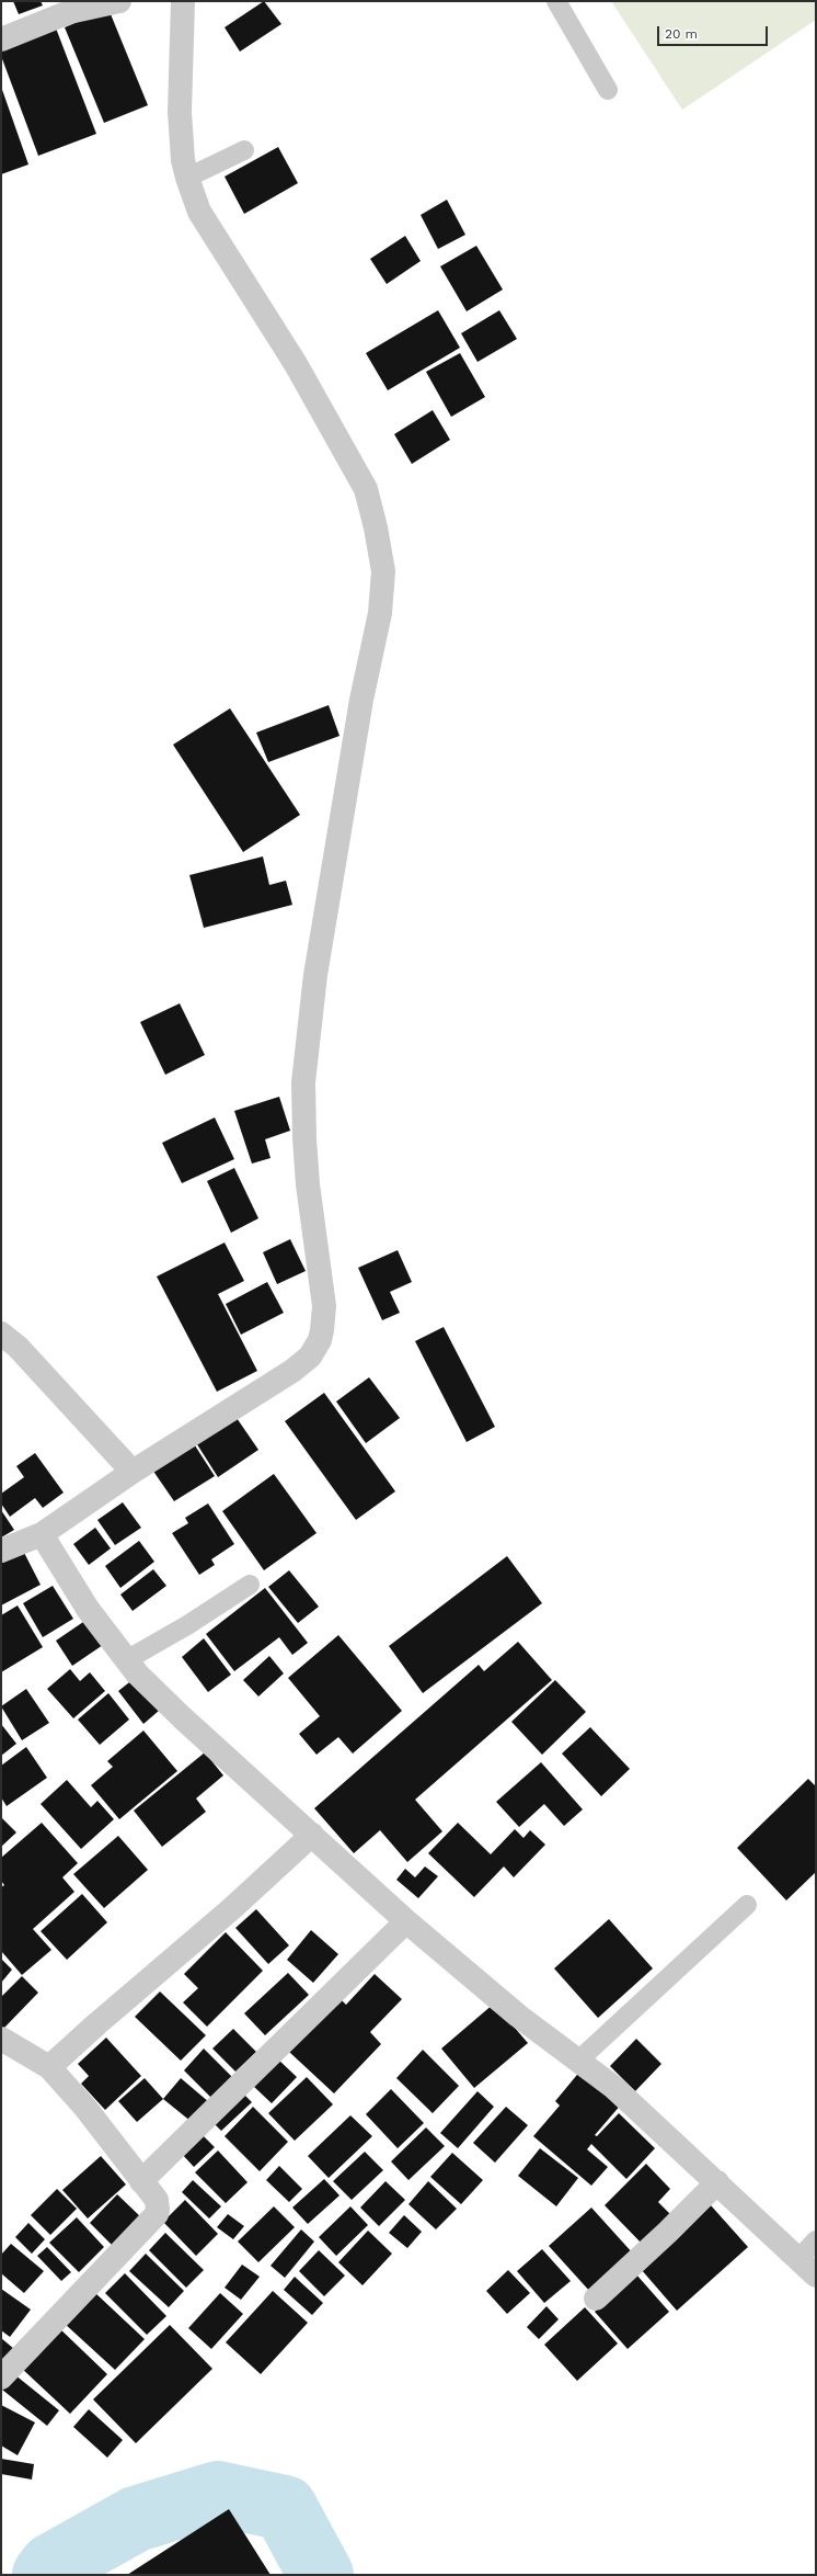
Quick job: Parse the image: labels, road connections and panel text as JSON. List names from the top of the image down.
{
  "scale_bar": "20 m"
}
